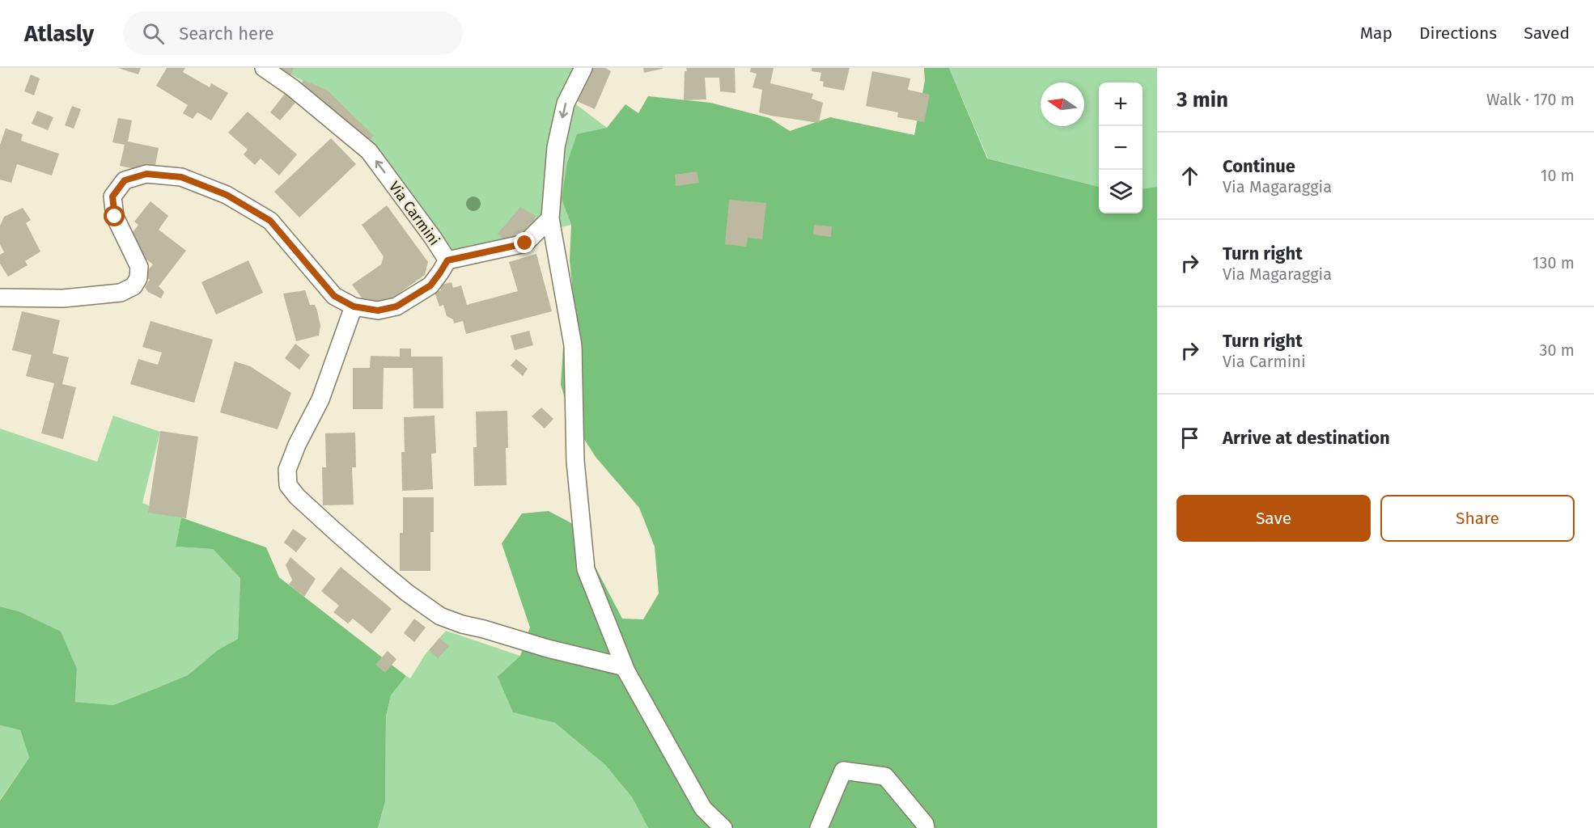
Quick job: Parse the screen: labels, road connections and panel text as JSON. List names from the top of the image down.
{
  "streets": {
    "street": ["Via Carmini"]
  },
  "one_way": ["Via Carmini"],
  "north": "left",
  "page": {
    "header": "Atlasly",
    "search": "Search here",
    "nav": ["Map", "Directions", "Saved"],
    "heading": ["3 min", "Walk · 170 m"],
    "map_buttons": ["+", "−"],
    "list": [
      ["Continue", "Via Magaraggia", "10 m"],
      ["Turn right", "Via Magaraggia", "130 m"],
      ["Turn right", "Via Carmini", "30 m"],
      "Arrive at destination"
    ],
    "buttons": ["Save", "Share"]
  }
}
